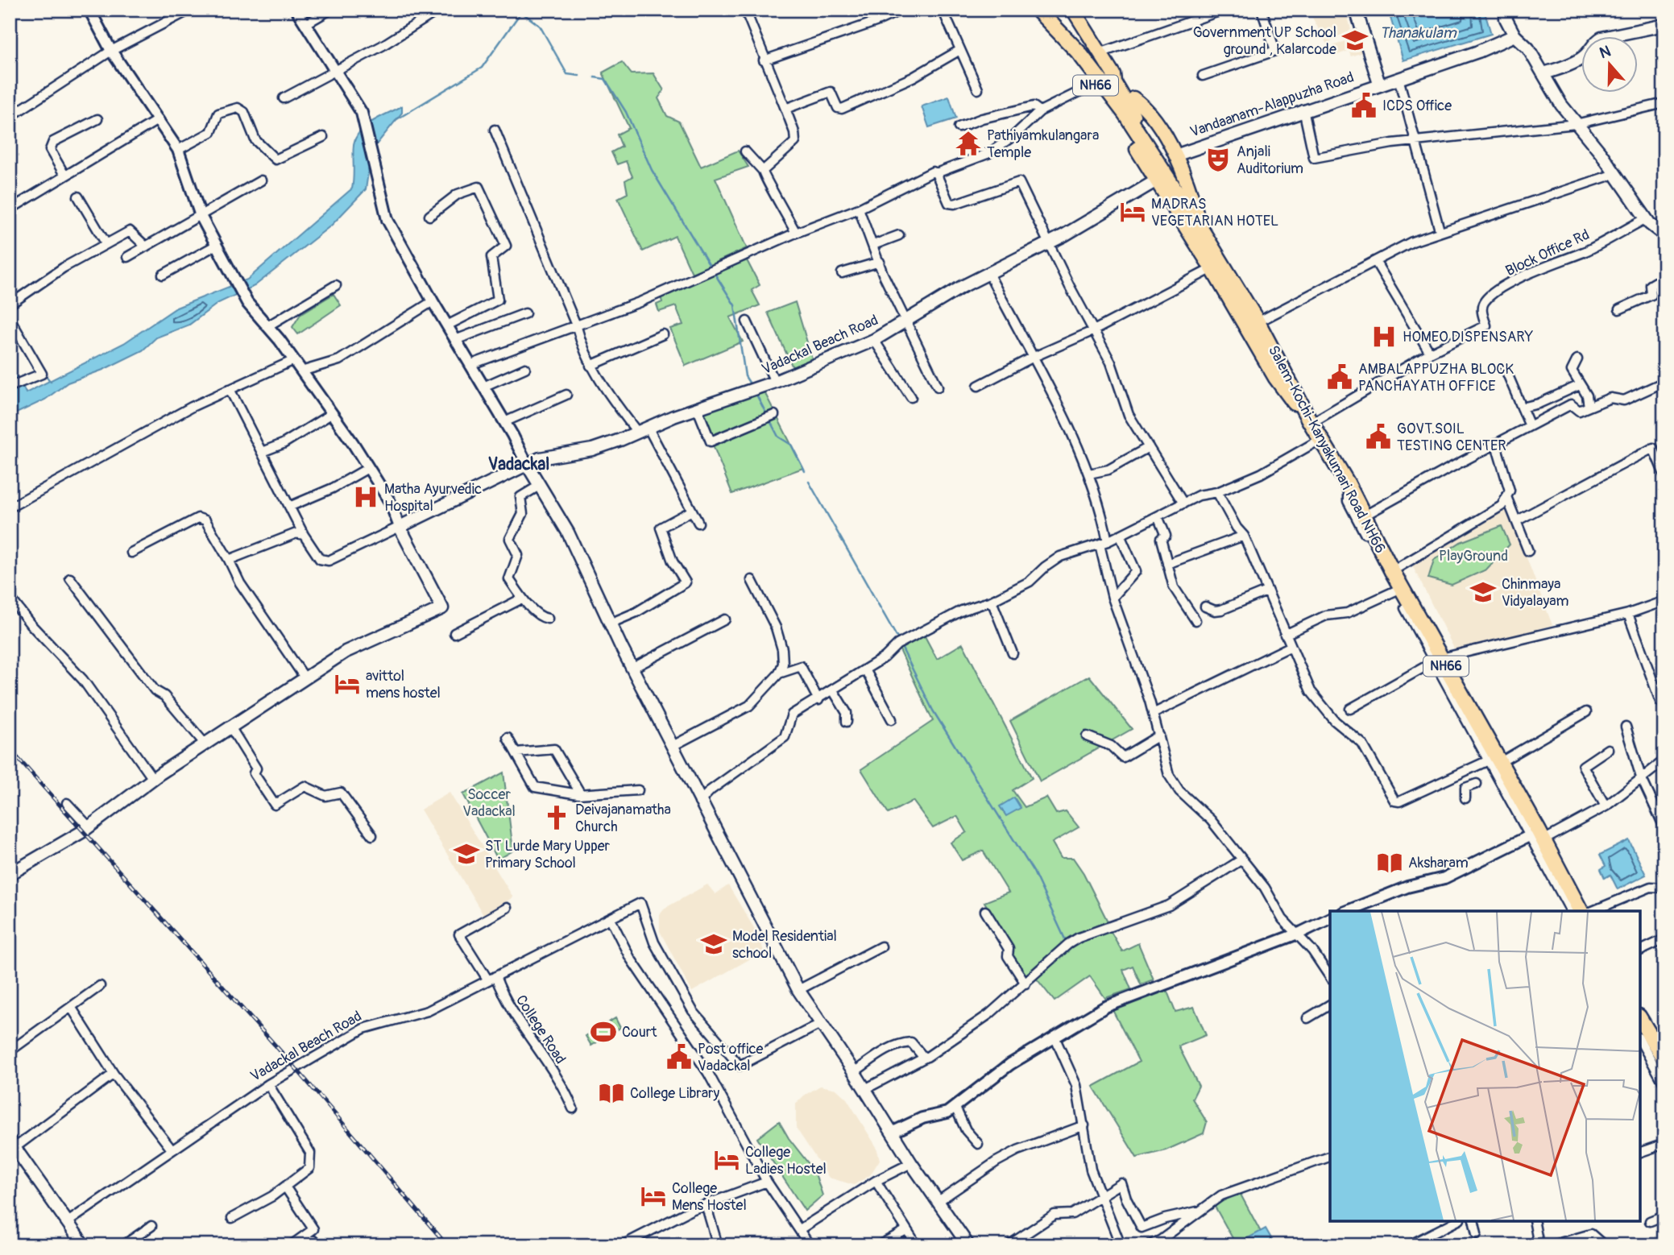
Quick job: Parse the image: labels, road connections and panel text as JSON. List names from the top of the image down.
{
  "streets": {
    "highway": ["NH66", "Salem-Kochi-Kanyakumari Road NH66"],
    "main road": ["Vandaanam-Alappuzha Road", "Vadackal Beach Road"],
    "street": ["Block Office Rd", "College Road"]
  },
  "crossings": [
    ["NH66", "Vandaanam-Alappuzha Road"],
    ["NH66", "Vadackal Beach Road"],
    ["NH66", "Salem-Kochi-Kanyakumari Road NH66"],
    ["Vadackal Beach Road", "Salem-Kochi-Kanyakumari Road NH66"],
    ["Vadackal Beach Road", "College Road"]
  ],
  "districts": ["Vadackal"],
  "water": ["Thanakulam"],
  "parks": ["PlayGround", "Soccer Vadackal"],
  "places": {
    "school or university": [
      "Government UP School ground , Kalarcode",
      "Chinmaya Vidyalayam",
      "ST Lurde Mary Upper Primary School",
      "Model Residential school"
    ],
    "public building": [
      "ICDS Office",
      "AMBALAPPUZHA BLOCK PANCHAYATH OFFICE",
      "GOVT.SOIL TESTING CENTER",
      "Post office Vadackal"
    ],
    "temple": ["Pathiyamkulangara Temple"],
    "theatre": ["Anjali Auditorium"],
    "hotel": [
      "MADRAS VEGETARIAN HOTEL",
      "avittol mens hostel",
      "College Ladies Hostel",
      "College Mens Hostel"
    ],
    "hospital": ["HOMEO DISPENSARY", "Matha Ayurvedic Hospital"],
    "church": ["Deivajanamatha Church"],
    "library": ["Aksharam", "College Library"],
    "sports": ["Court"]
  },
  "north": "top"
}
